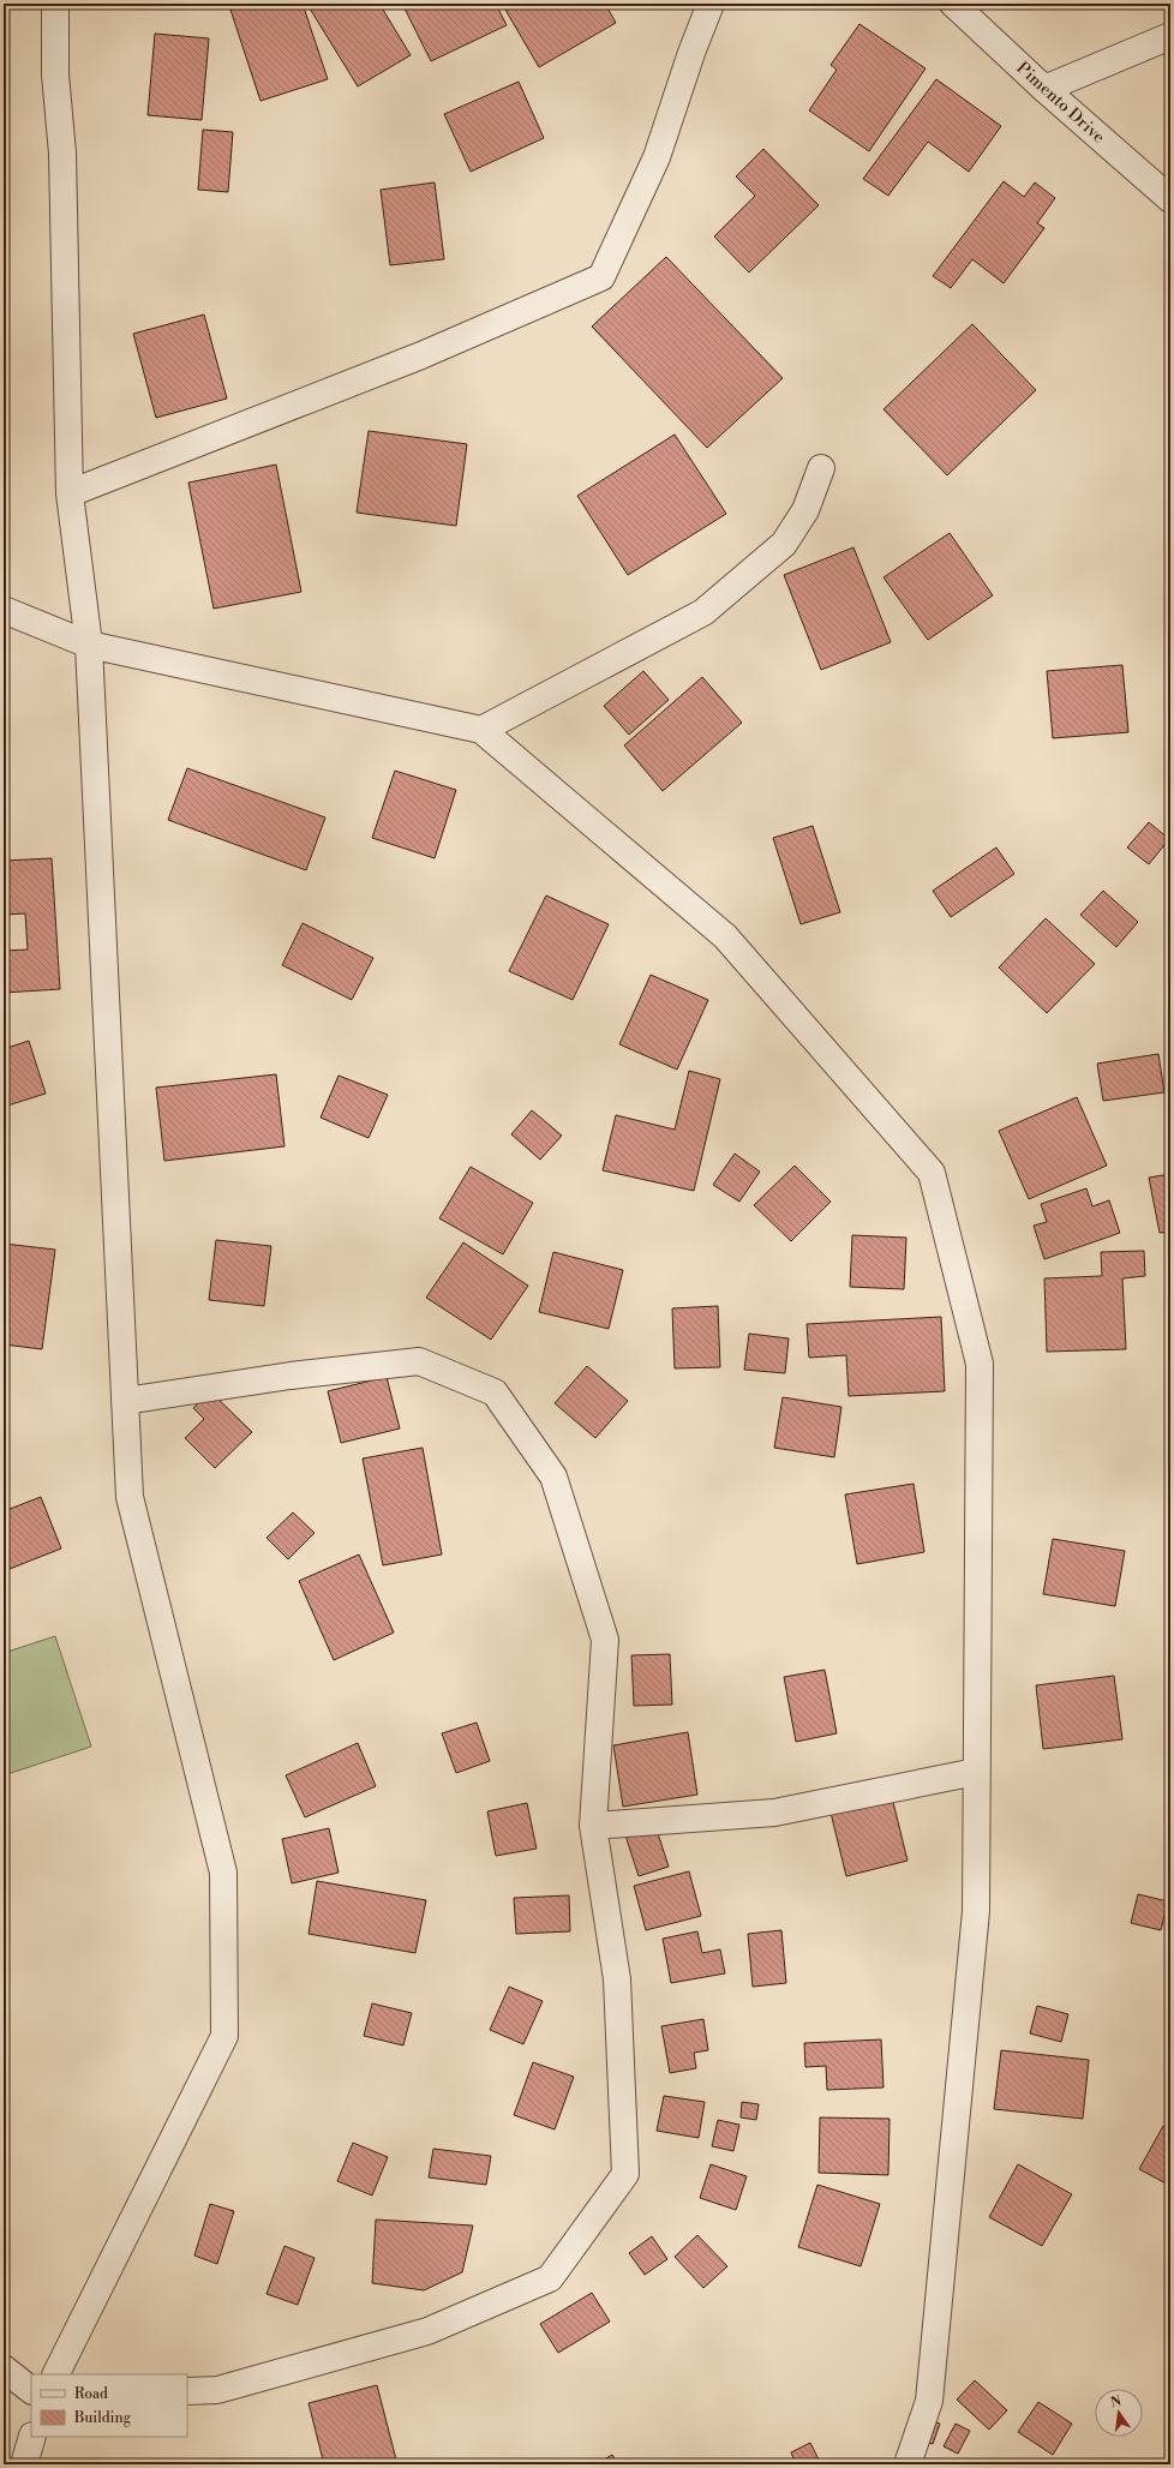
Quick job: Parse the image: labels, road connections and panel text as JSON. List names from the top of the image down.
{
  "streets": {
    "street": ["Pimento Drive"]
  },
  "legend": ["Road", "Building"],
  "north": "top"
}
